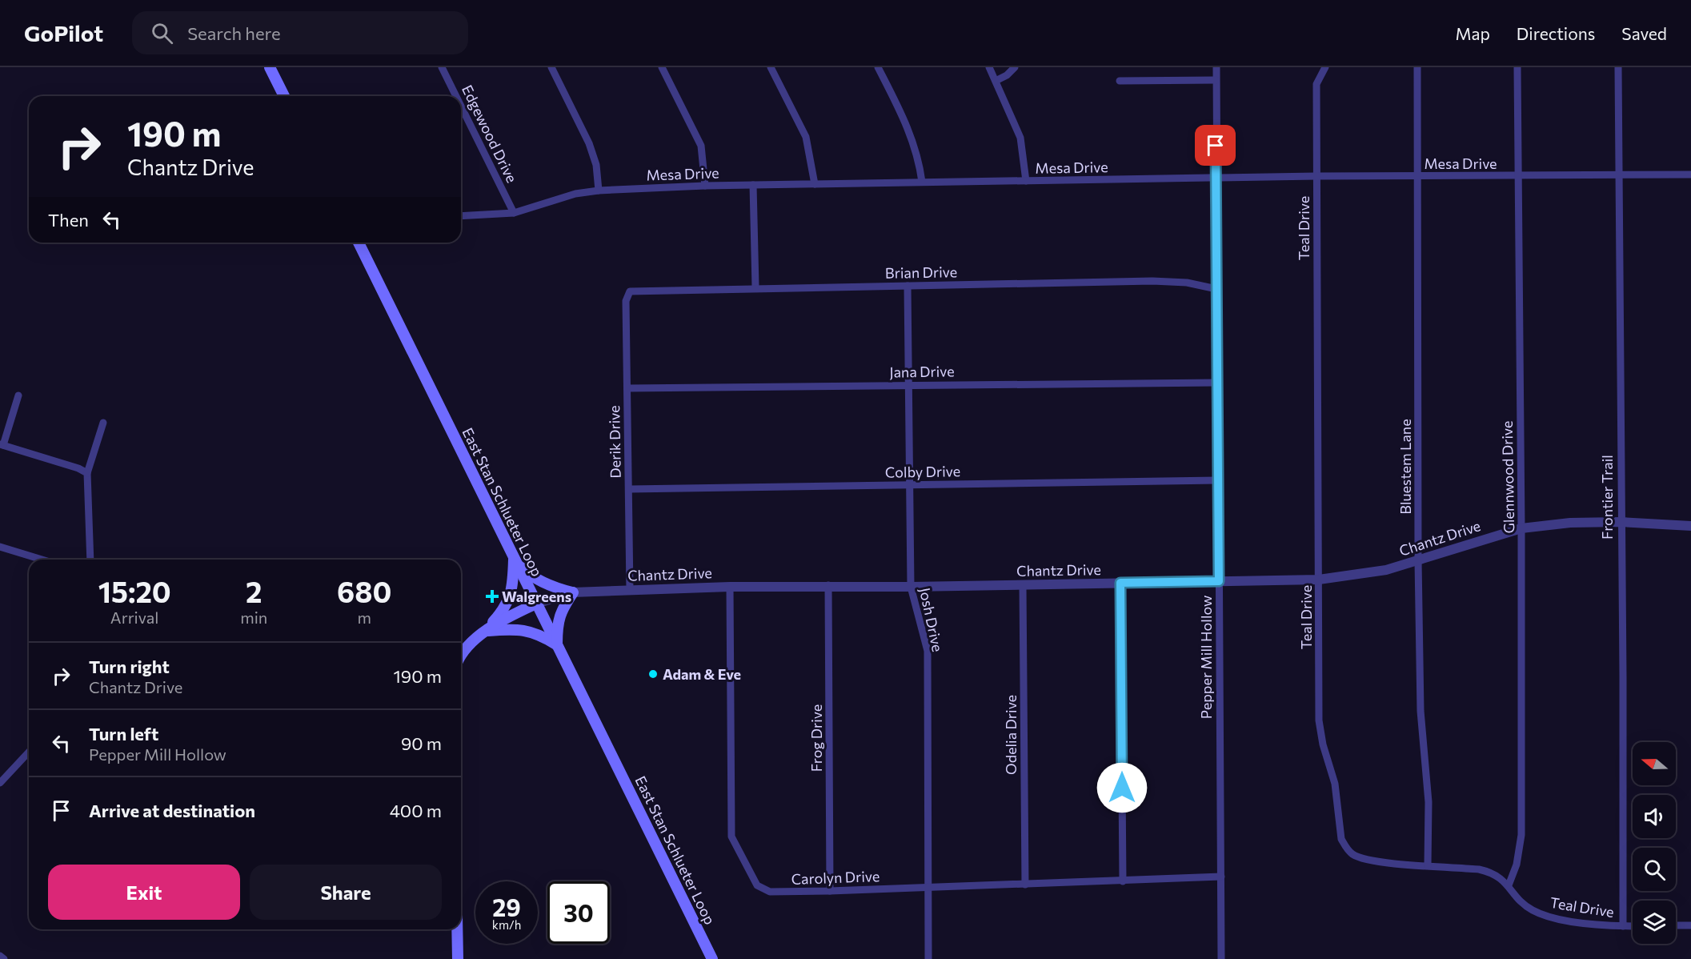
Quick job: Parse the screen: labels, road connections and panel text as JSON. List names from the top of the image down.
{
  "streets": {
    "main road": ["East Stan Schlueter Loop"],
    "street": [
      "Edgewood Drive",
      "Mesa Drive",
      "Teal Drive",
      "Brian Drive",
      "Jana Drive",
      "Derik Drive",
      "Bluestem Lane",
      "Colby Drive",
      "Glennwood Drive",
      "Frontier Trail",
      "Chantz Drive",
      "Josh Drive",
      "Pepper Mill Hollow",
      "Odelia Drive",
      "Frog Drive",
      "Carolyn Drive"
    ]
  },
  "crossings": [
    ["Edgewood Drive", "Mesa Drive"],
    ["Mesa Drive", "Teal Drive"],
    ["Mesa Drive", "Bluestem Lane"],
    ["Mesa Drive", "Glennwood Drive"],
    ["Mesa Drive", "Frontier Trail"],
    ["Mesa Drive", "Pepper Mill Hollow"],
    ["Teal Drive", "Bluestem Lane"],
    ["Teal Drive", "Glennwood Drive"],
    ["Teal Drive", "Frontier Trail"],
    ["Teal Drive", "Chantz Drive"],
    ["Brian Drive", "Derik Drive"],
    ["Brian Drive", "Josh Drive"],
    ["Brian Drive", "Pepper Mill Hollow"],
    ["Jana Drive", "Derik Drive"],
    ["Jana Drive", "Josh Drive"],
    ["Jana Drive", "Pepper Mill Hollow"],
    ["Derik Drive", "Colby Drive"],
    ["Derik Drive", "Chantz Drive"],
    ["Bluestem Lane", "Chantz Drive"],
    ["Colby Drive", "Josh Drive"],
    ["Colby Drive", "Pepper Mill Hollow"],
    ["Glennwood Drive", "Chantz Drive"],
    ["Frontier Trail", "Chantz Drive"],
    ["East Stan Schlueter Loop", "Chantz Drive"],
    ["Chantz Drive", "Josh Drive"],
    ["Chantz Drive", "Pepper Mill Hollow"],
    ["Chantz Drive", "Odelia Drive"],
    ["Chantz Drive", "Frog Drive"],
    ["Chantz Drive", "Carolyn Drive"],
    ["Josh Drive", "Carolyn Drive"],
    ["Pepper Mill Hollow", "Carolyn Drive"],
    ["Odelia Drive", "Carolyn Drive"],
    ["Frog Drive", "Carolyn Drive"]
  ],
  "places": {
    "health": ["Walgreens"],
    "other": ["Adam & Eve"]
  },
  "north": "left",
  "page": {
    "header": "GoPilot",
    "search": "Search here",
    "nav": ["Map", "Directions", "Saved"],
    "turn": ["190 m", "Chantz Drive"],
    "then": "Then",
    "eta": [
      "15:20",
      "Arrival",
      "2",
      "min",
      "680",
      "m"
    ],
    "list": [
      {
        "name": "Turn right",
        "note": "Chantz Drive",
        "value": "190 m"
      },
      {
        "name": "Turn left",
        "note": "Pepper Mill Hollow",
        "value": "90 m"
      },
      {
        "name": "Arrive at destination",
        "value": "400 m"
      }
    ],
    "buttons": ["Exit", "Share"],
    "speed": "29 km/h",
    "limit": "30"
  }
}
